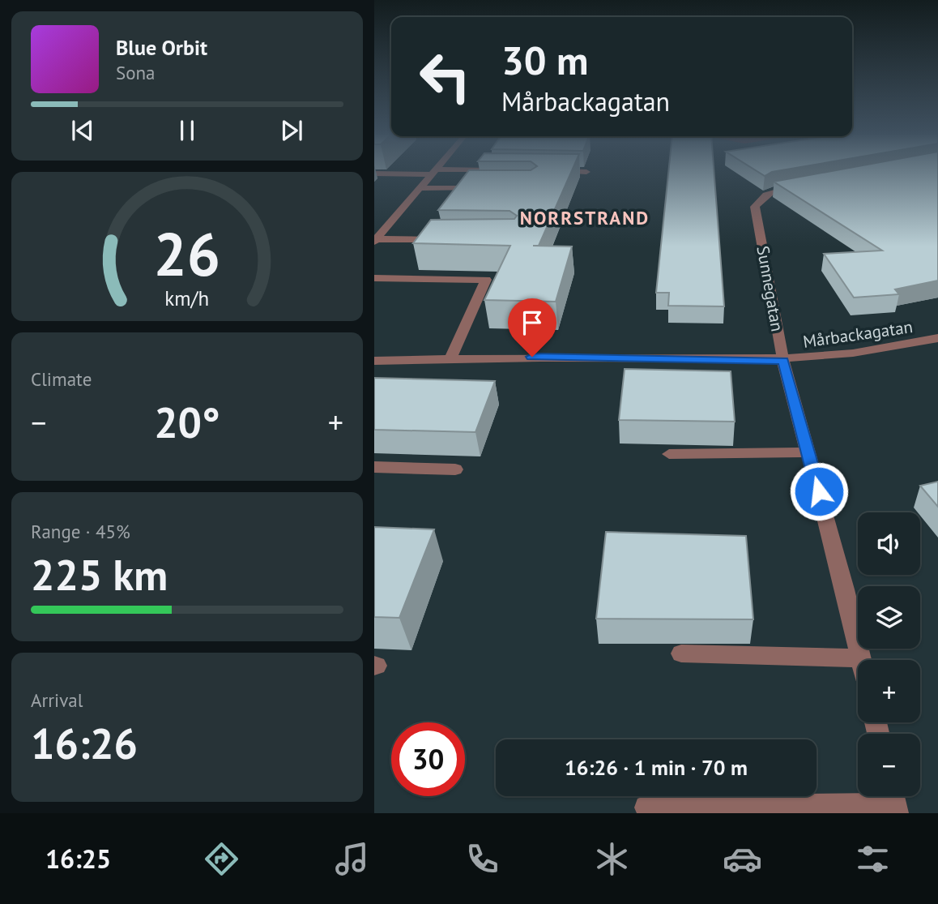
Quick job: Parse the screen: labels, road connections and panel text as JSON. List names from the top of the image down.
{
  "streets": {
    "street": ["Sunnegatan", "Mårbackagatan"]
  },
  "crossings": [
    ["Sunnegatan", "Mårbackagatan"]
  ],
  "districts": ["NORRSTRAND"],
  "page": {
    "turn": ["30 m", "Mårbackagatan"],
    "song": ["Blue Orbit", "Sona"],
    "tile": [
      "Climate",
      ["Range · 45%", "225 km"],
      ["Arrival", "16:26"]
    ],
    "heat": ["−", "20°", "+"],
    "map_buttons": ["+", "−"],
    "limit": "30",
    "trip": "16:26 · 1 min · 70 m",
    "tabs": "16:25",
    "gauge": ["26", "km/h"]
  }
}
